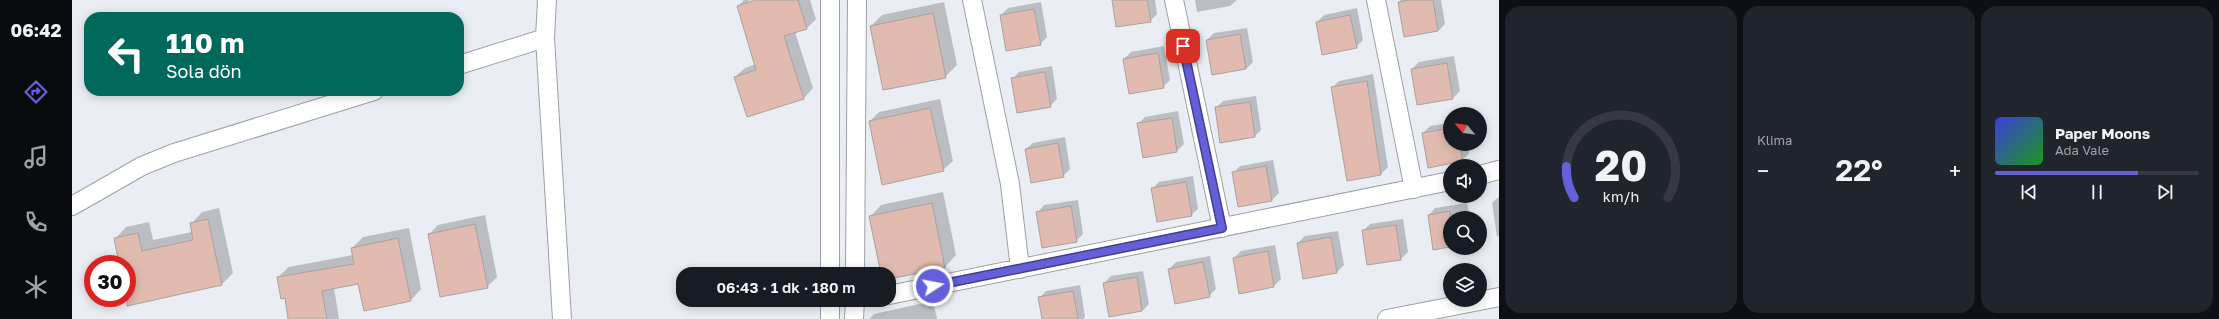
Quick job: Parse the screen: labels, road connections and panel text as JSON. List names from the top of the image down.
{
  "north": "top left",
  "page": {
    "tabs": "06:42",
    "tile": "Klima",
    "turn": ["110 m", "Sola dön"],
    "song": ["Paper Moons", "Ada Vale"],
    "heat": ["−", "22°", "+"],
    "limit": "30",
    "trip": "06:43 · 1 dk · 180 m",
    "gauge": ["20", "km/h"]
  }
}
